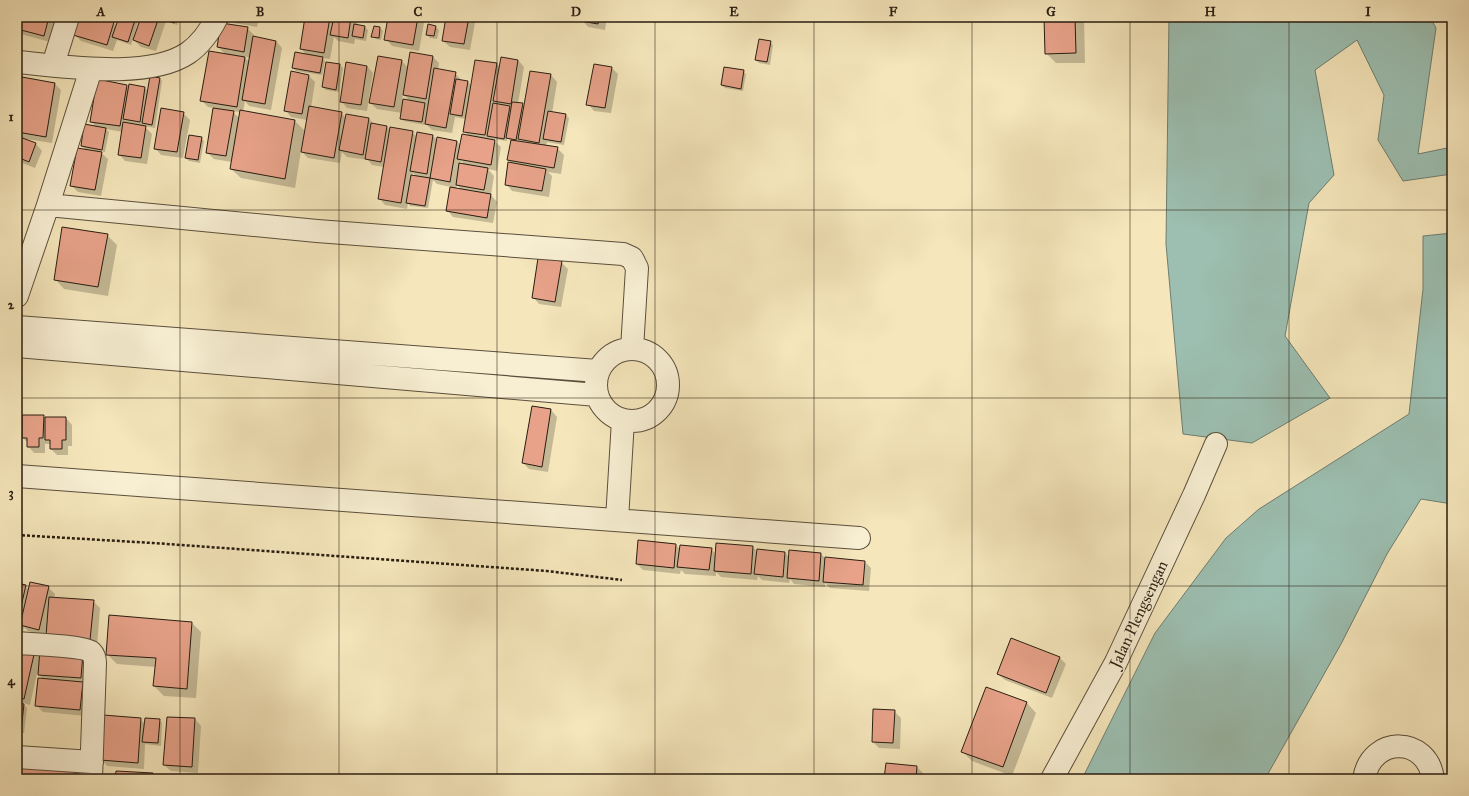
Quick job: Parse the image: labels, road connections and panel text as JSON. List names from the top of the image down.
{
  "streets": {
    "street": ["Jalan Plengsengan"]
  },
  "grid": {
    "columns": [
      "A",
      "B",
      "C",
      "D",
      "E",
      "F",
      "G",
      "H",
      "I"
    ],
    "rows": [
      "1",
      "2",
      "3",
      "4"
    ]
  }
}
